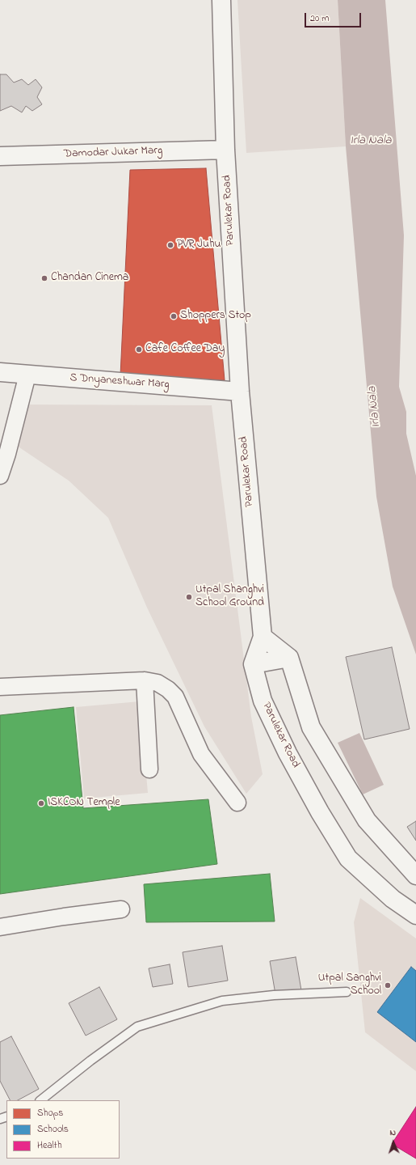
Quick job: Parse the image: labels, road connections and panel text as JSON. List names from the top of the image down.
{
  "streets": {
    "street": ["Damodar Jukar Marg", "Parulekar Road", "S Dnyaneshwar Marg"]
  },
  "crossings": [
    ["Damodar Jukar Marg", "Parulekar Road"],
    ["Parulekar Road", "S Dnyaneshwar Marg"]
  ],
  "water": ["Irla Nala"],
  "places": [
    "PVR Juhu",
    "Chandan Cinema",
    "Shoppers Stop",
    "Cafe Coffee Day",
    "Utpal Shanghvi School Ground",
    "ISKCON Temple",
    "Utpal Sanghvi School"
  ],
  "legend": ["Shops", "Schools", "Health"],
  "scale_bar": "20 m",
  "north": "top"
}
